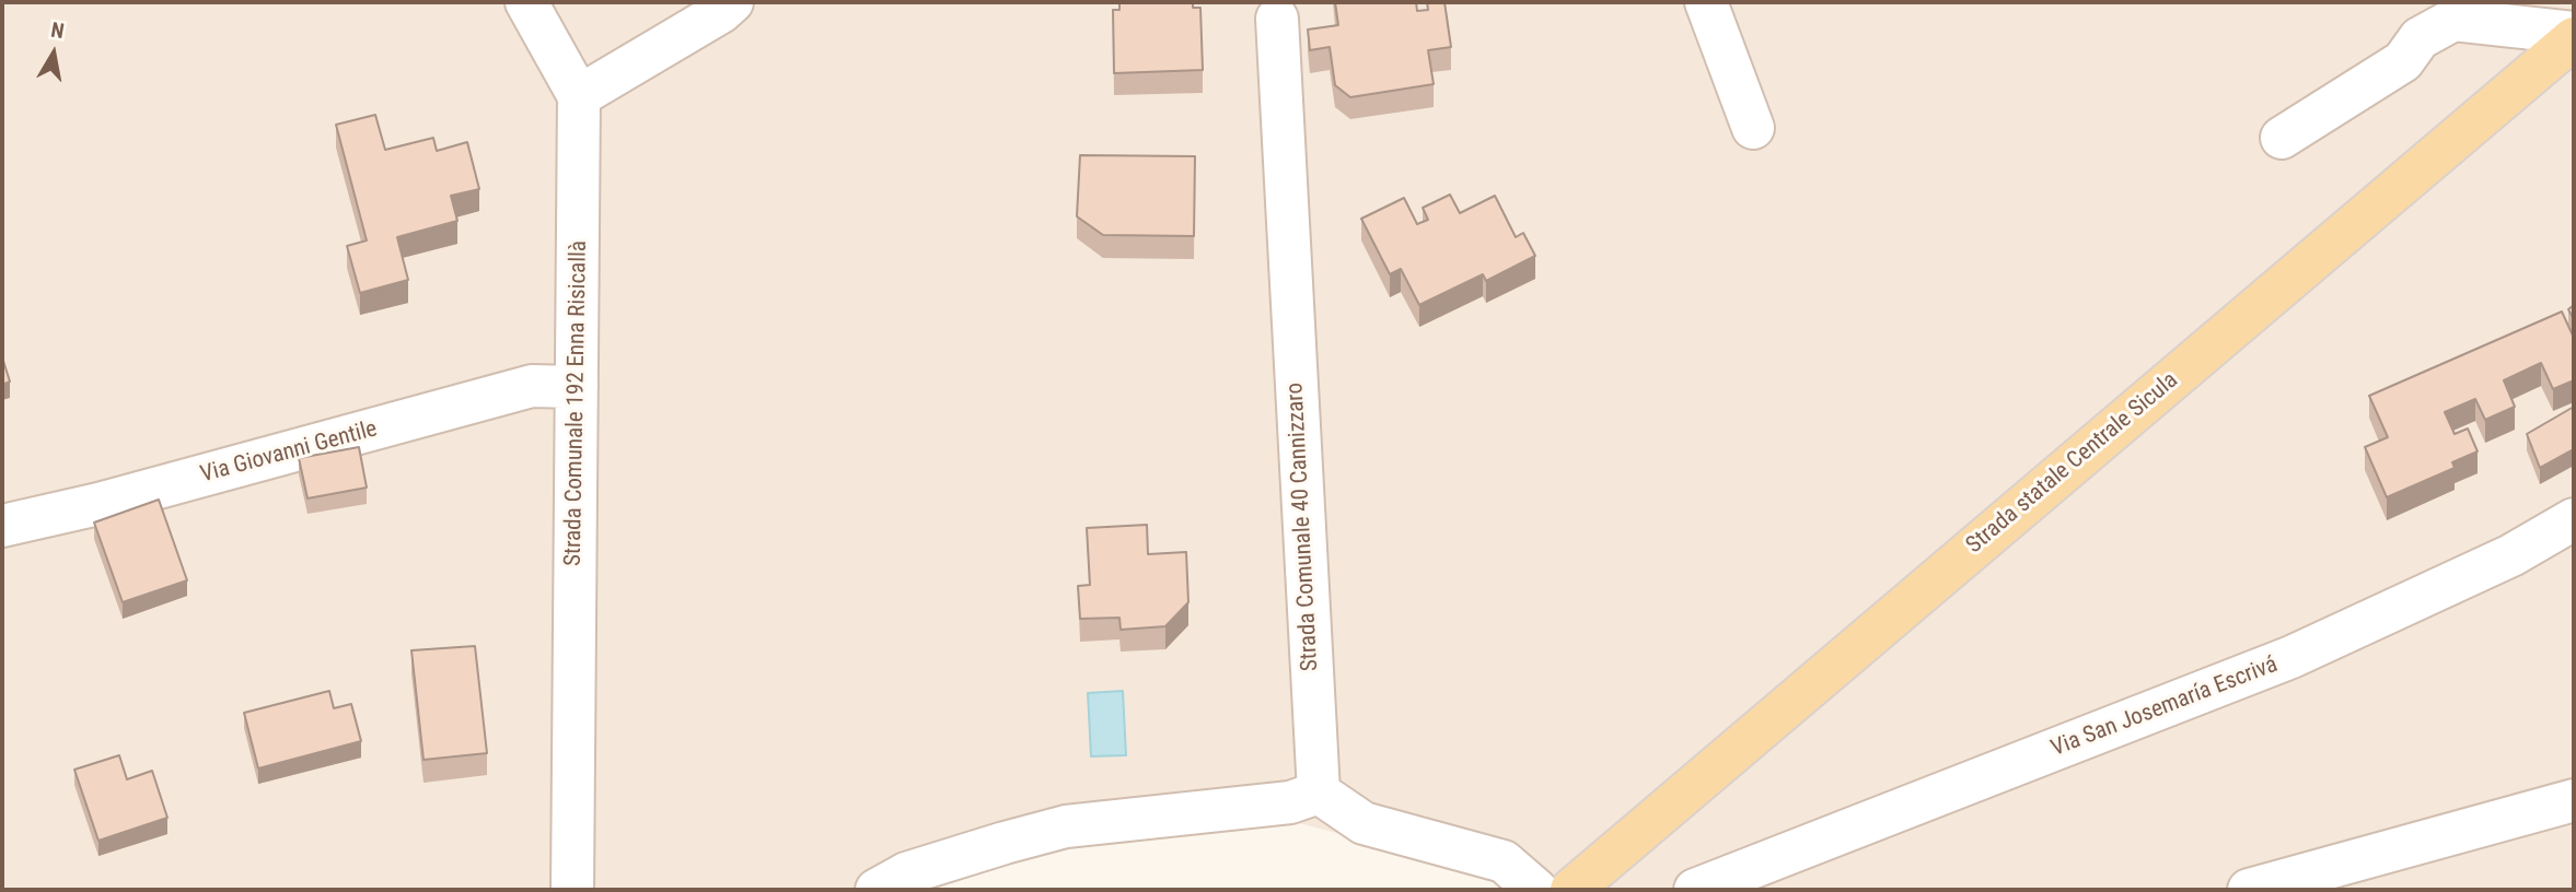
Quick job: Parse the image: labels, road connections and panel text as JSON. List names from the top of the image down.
{
  "streets": {
    "main road": ["Strada statale Centrale Sicula"],
    "street": [
      "Strada Comunale 192 Enna Risicallà",
      "Via Giovanni Gentile",
      "Strada Comunale 40 Cannizzaro",
      "Via San Josemaría Escrivá"
    ]
  },
  "crossings": [
    ["Strada Comunale 192 Enna Risicallà", "Via Giovanni Gentile"]
  ],
  "north": "top"
}
